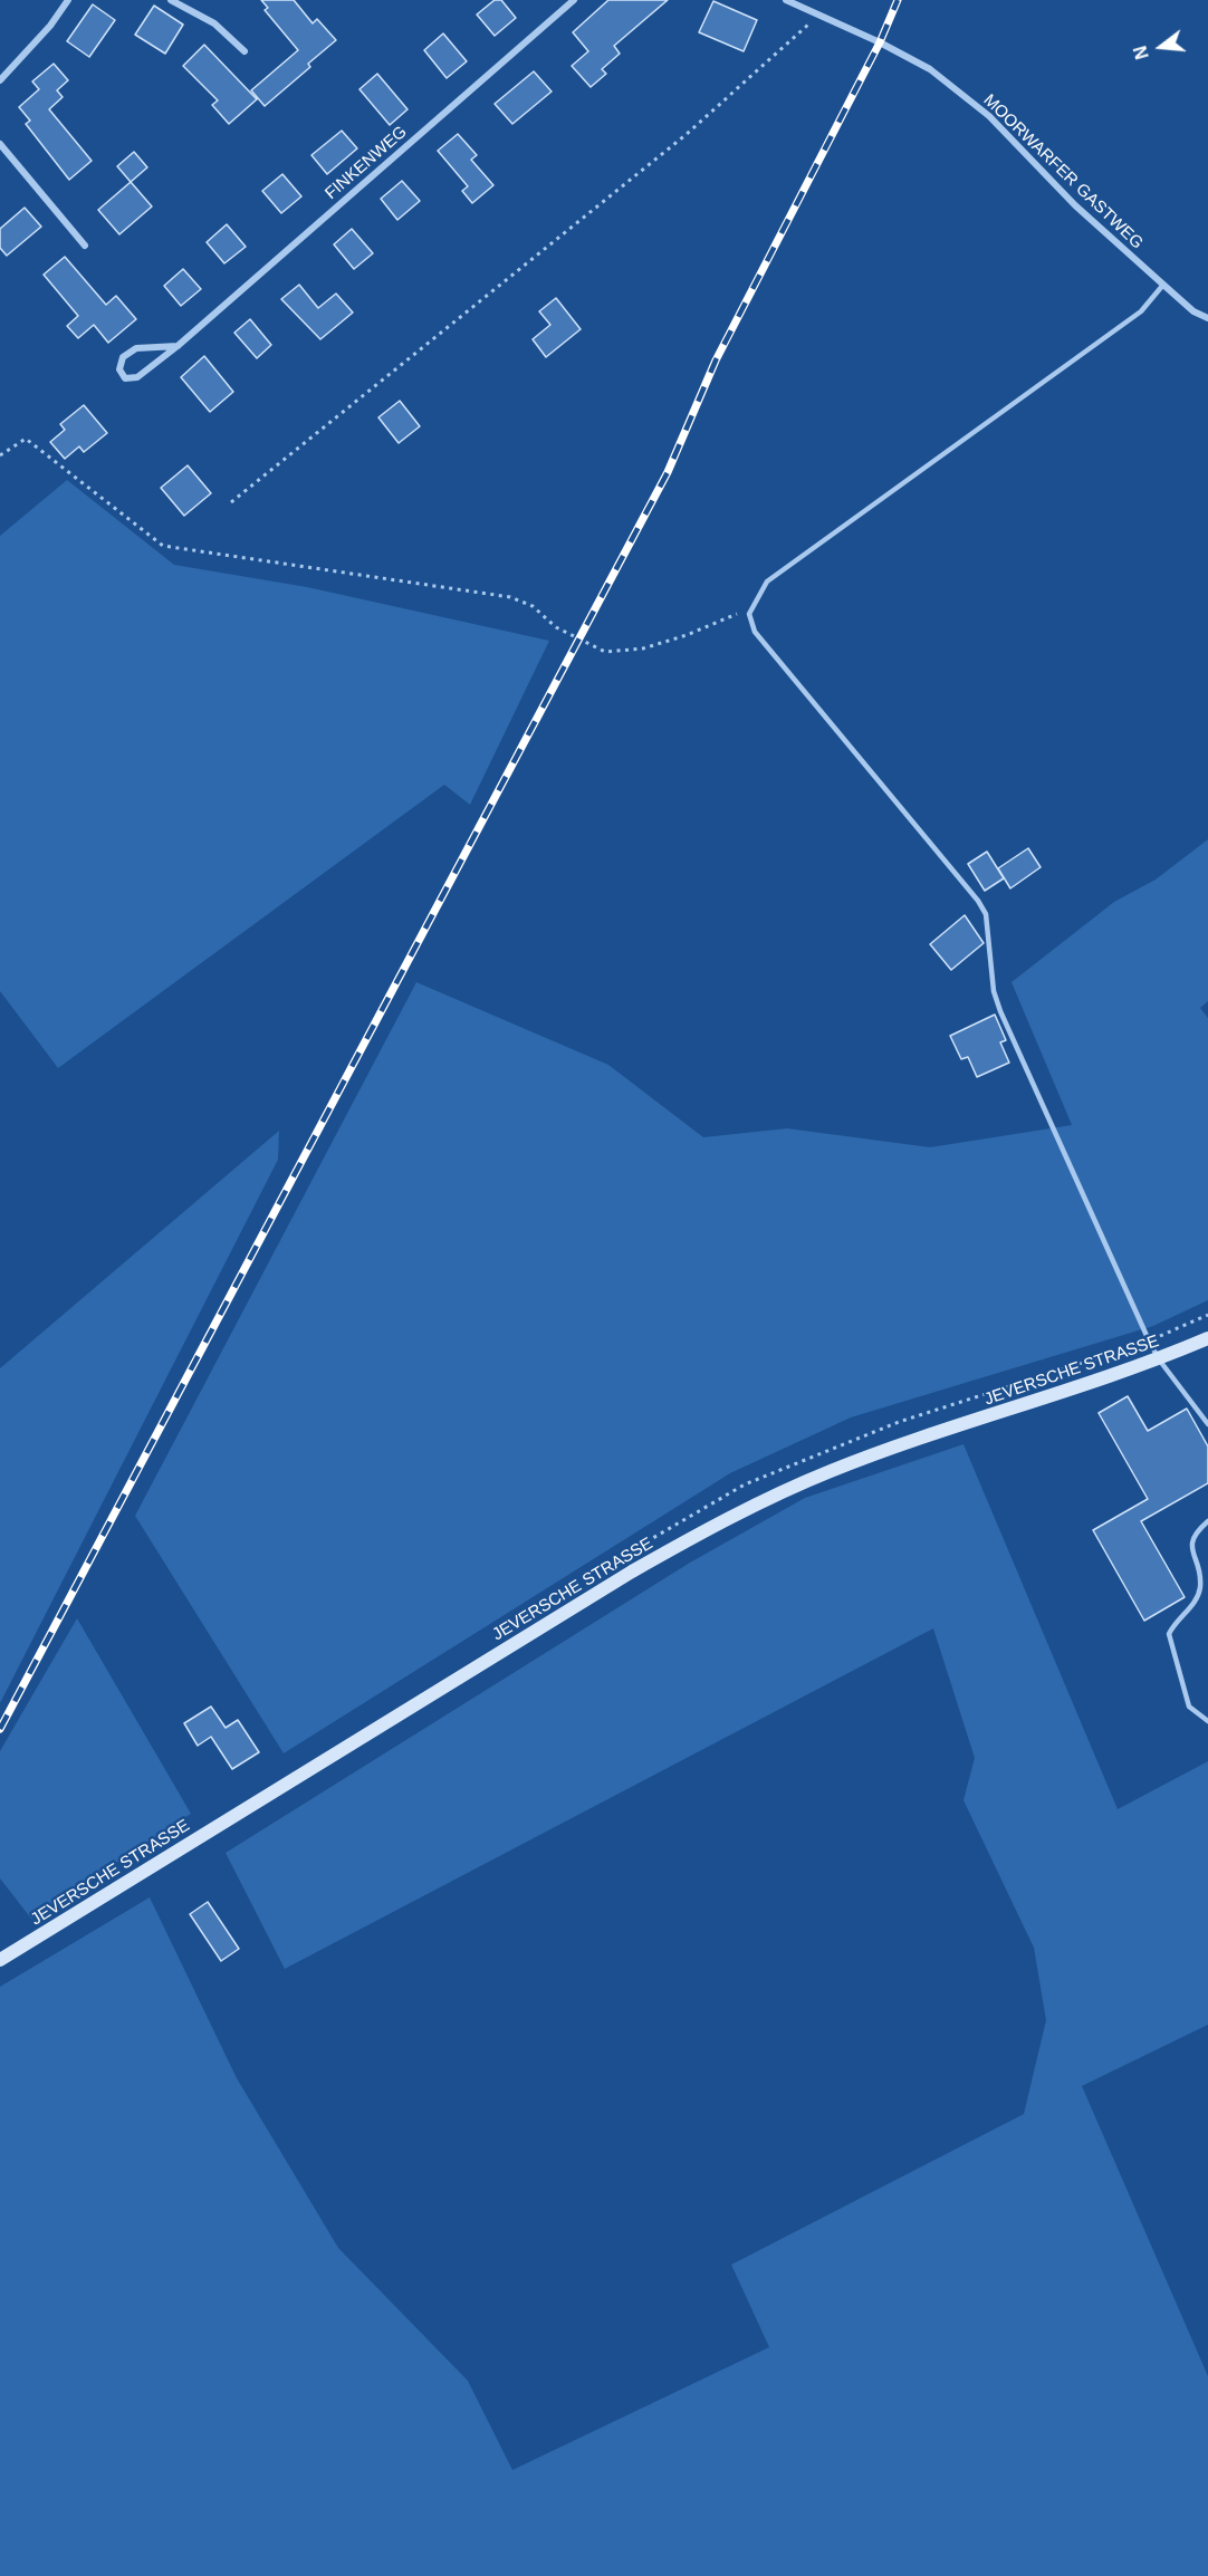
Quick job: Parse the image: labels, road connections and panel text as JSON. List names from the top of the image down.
{
  "streets": {
    "street": ["FINKENWEG", "MOORWARFER GASTWEG", "JEVERSCHE STRASSE"]
  },
  "north": "left"
}
